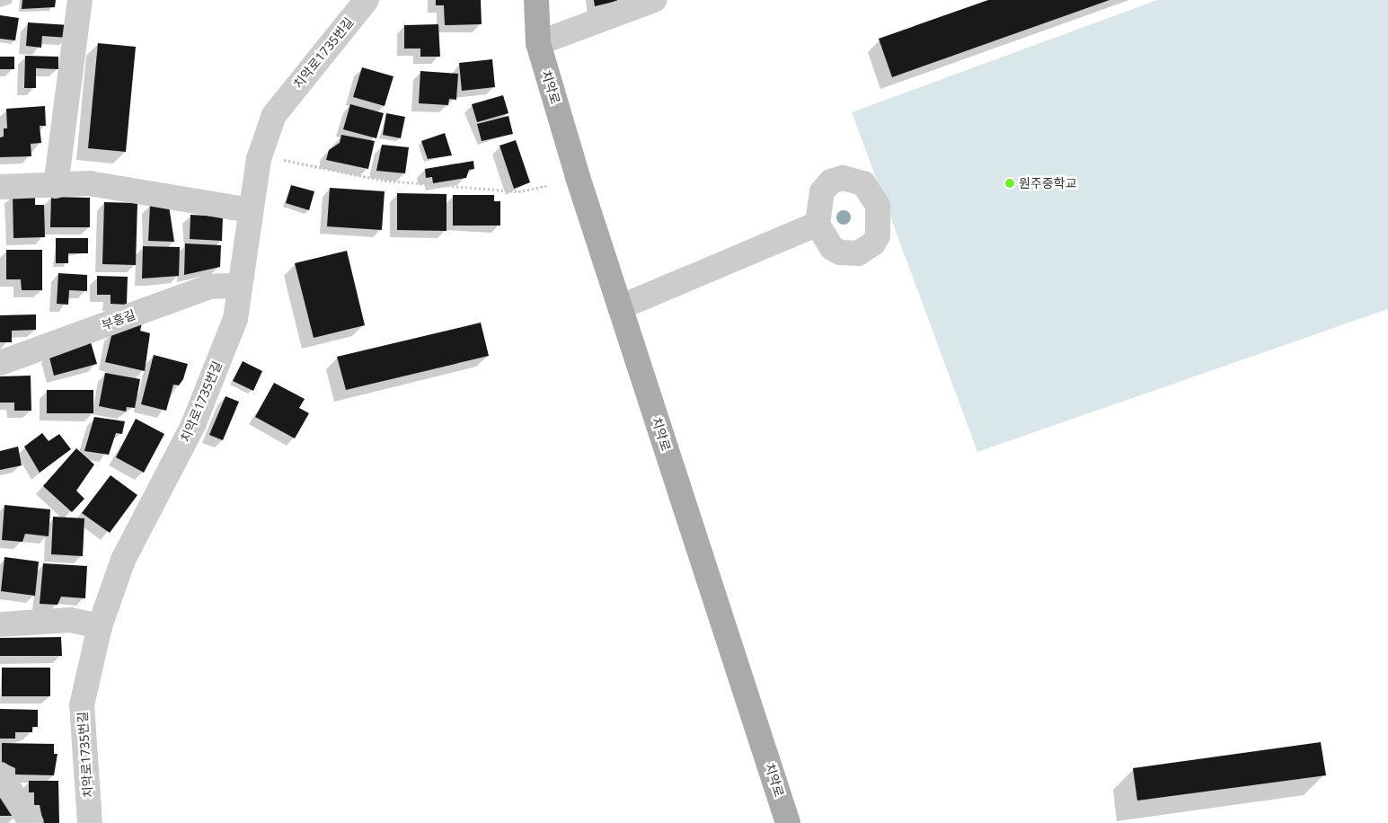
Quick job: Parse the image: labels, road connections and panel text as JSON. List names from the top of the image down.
{
  "streets": {
    "main road": ["치악로"],
    "street": ["치악로1735번길", "부흥길"]
  },
  "crossings": [
    ["치악로1735번길", "부흥길"]
  ],
  "places": ["원주중학교"]
}
